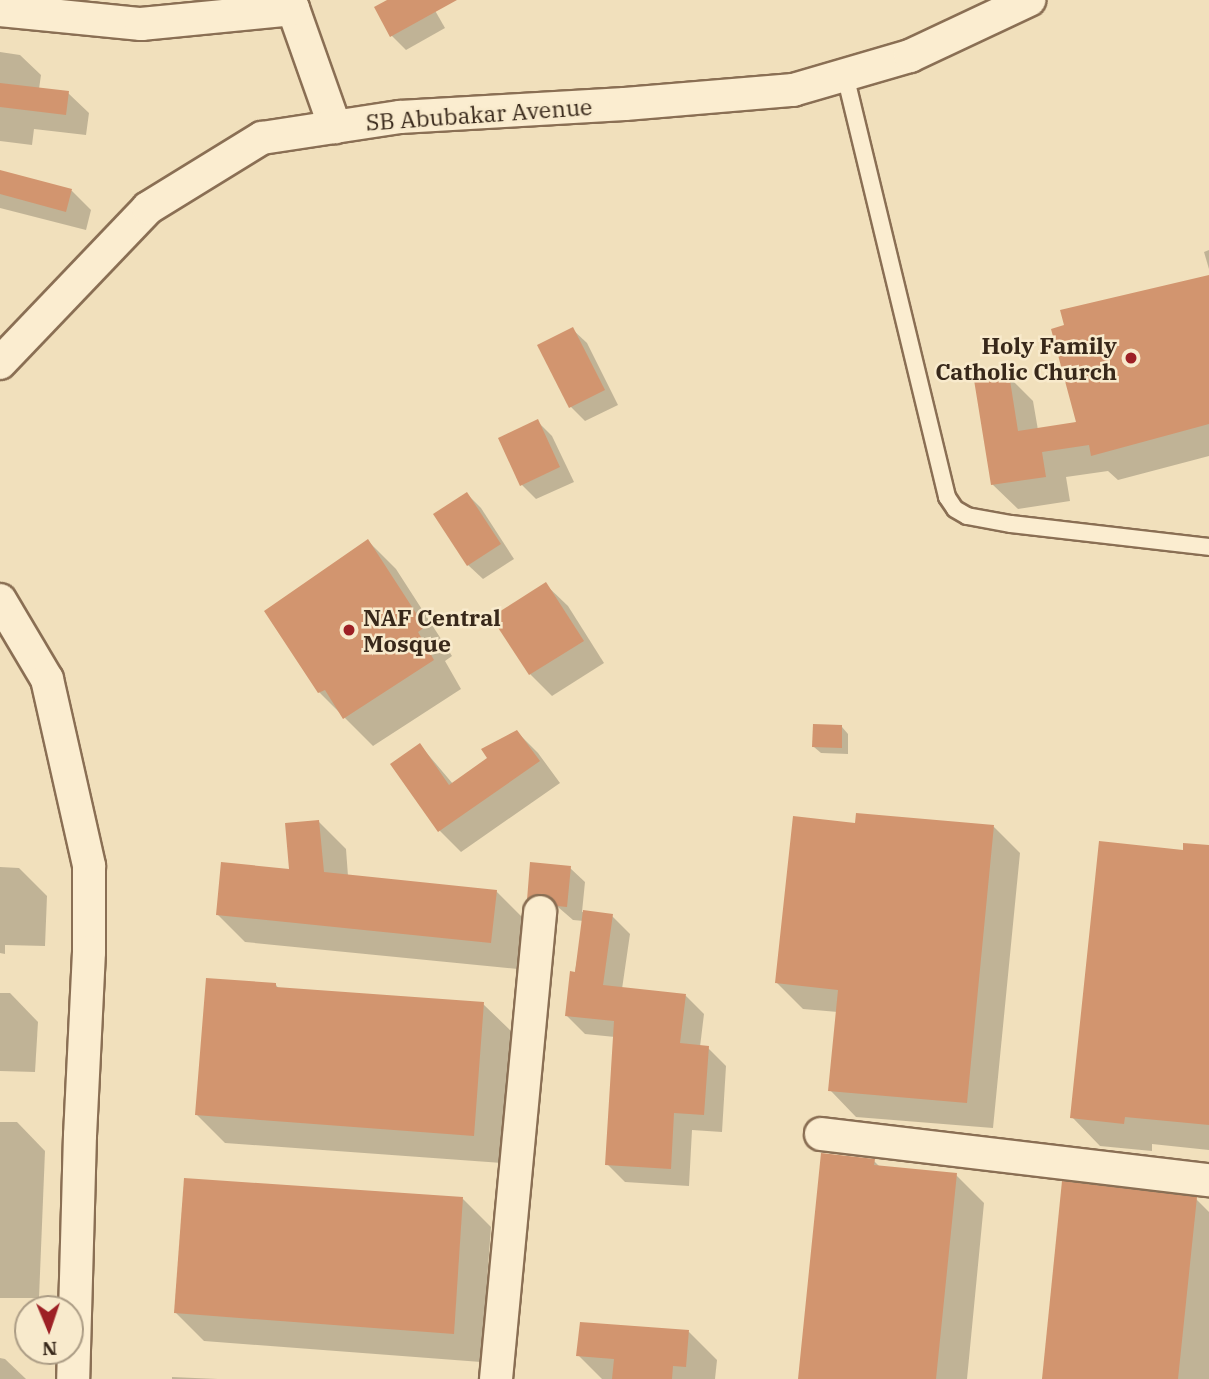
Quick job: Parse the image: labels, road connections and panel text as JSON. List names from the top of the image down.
{
  "streets": {
    "street": ["SB Abubakar Avenue"]
  },
  "places": ["Holy Family Catholic Church", "NAF Central Mosque"],
  "north": "bottom"
}
